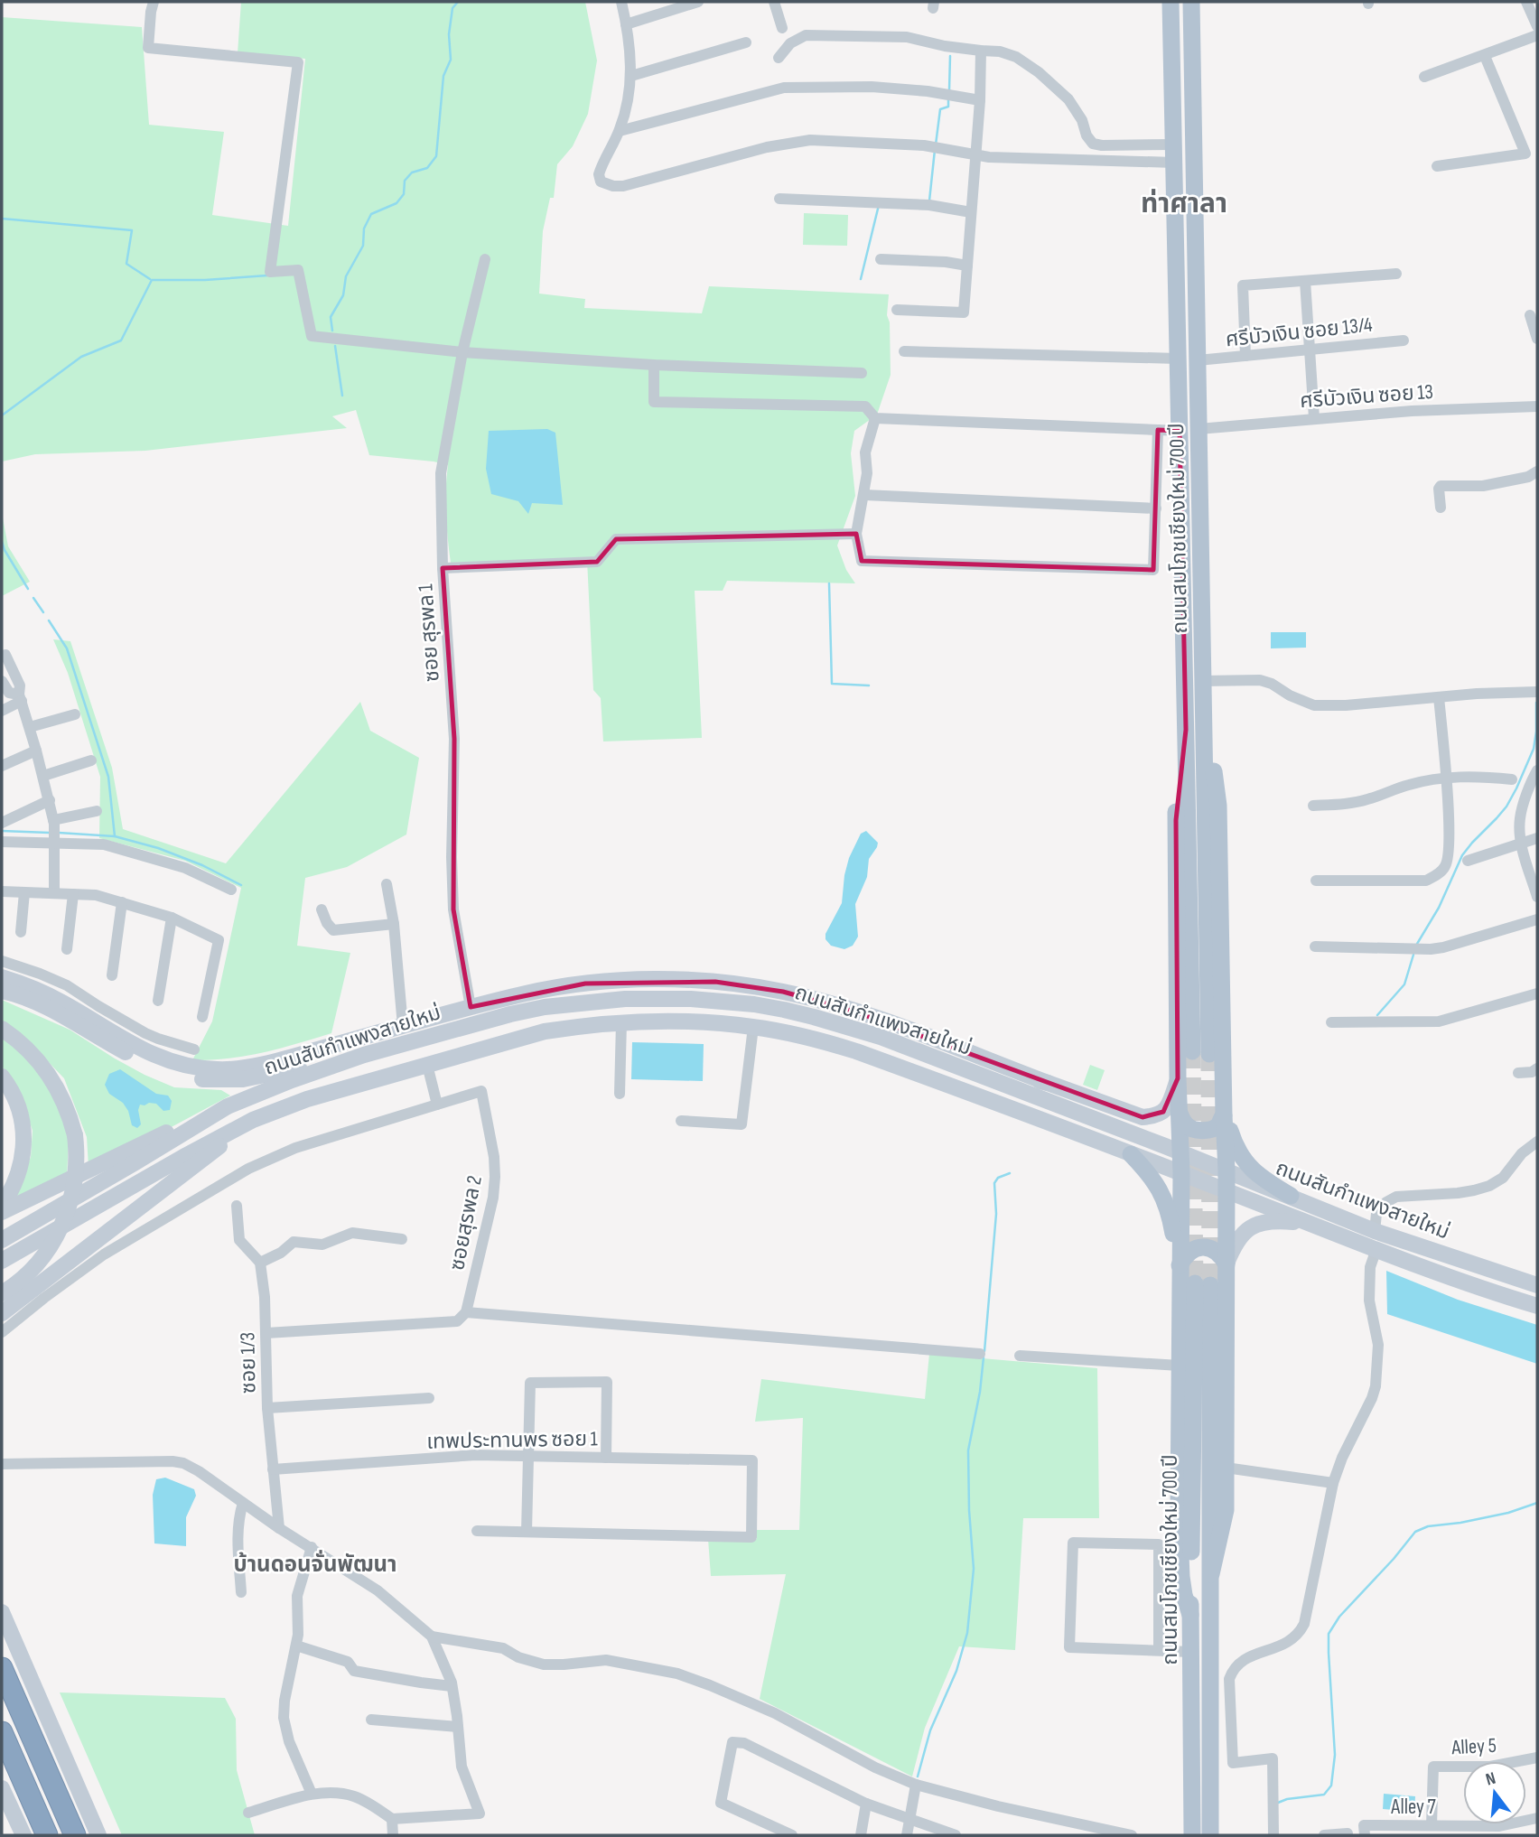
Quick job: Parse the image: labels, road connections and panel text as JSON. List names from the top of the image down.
{
  "streets": {
    "main road": ["ถนนสมโภชเชียงใหม่ 700 ปี", "ถนนสันกำแพงสายใหม่"],
    "street": [
      "ศรีบัวเงิน ซอย 13/4",
      "ศรีบัวเงิน ซอย 13",
      "ซอย สุรพล 1",
      "ซอยสุรพล 2",
      "ซอย 1/3",
      "เทพประทานพร ซอย 1",
      "Alley 5",
      "Alley 7"
    ]
  },
  "crossings": [
    ["ศรีบัวเงิน ซอย 13/4", "ถนนสมโภชเชียงใหม่ 700 ปี"],
    ["ศรีบัวเงิน ซอย 13", "ถนนสมโภชเชียงใหม่ 700 ปี"],
    ["ซอย 1/3", "เทพประทานพร ซอย 1"],
    ["Alley 5", "Alley 7"]
  ],
  "districts": ["ท่าศาลา", "บ้านดอนจั่นพัฒนา"],
  "north": "top"
}
